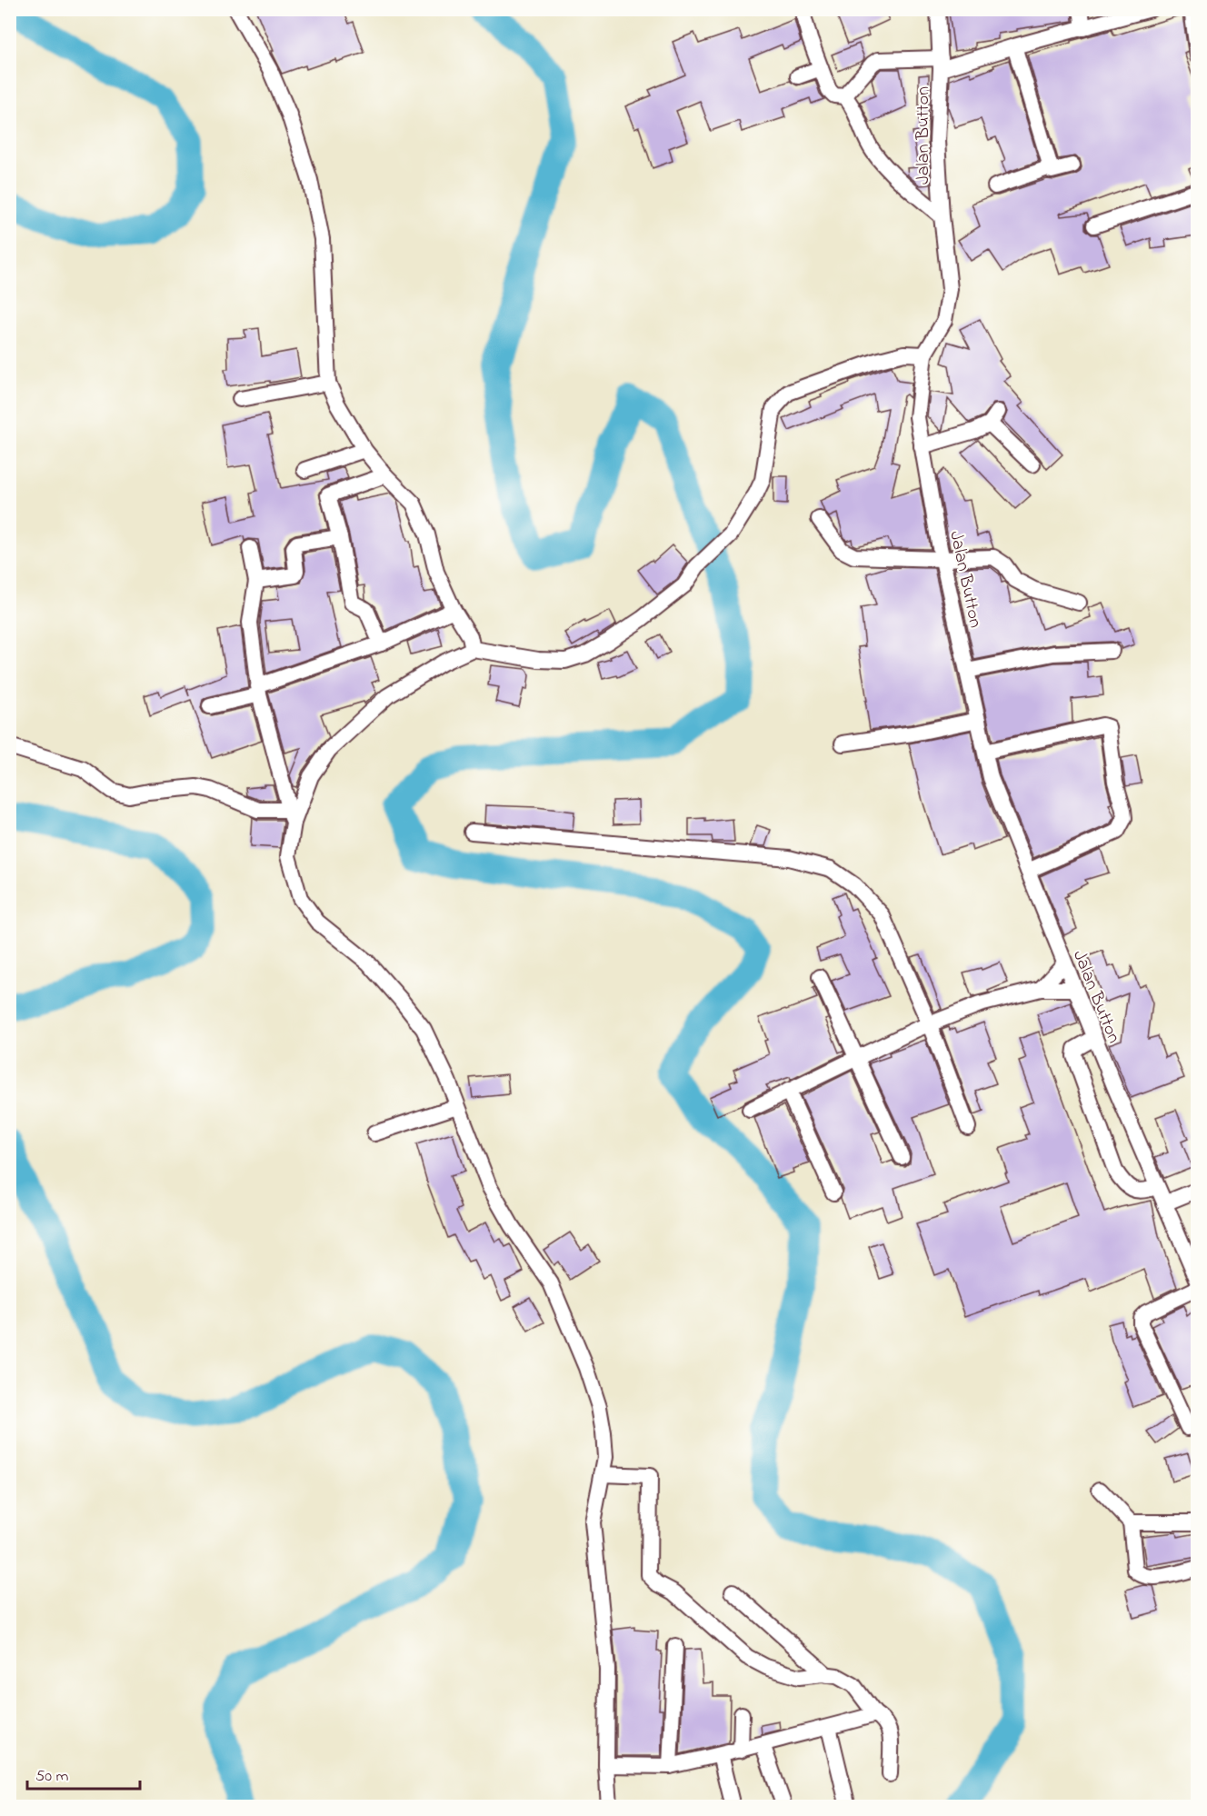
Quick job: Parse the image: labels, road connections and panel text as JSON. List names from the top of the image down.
{
  "streets": {
    "street": ["Jalan Button"]
  },
  "scale_bar": "50 m"
}
